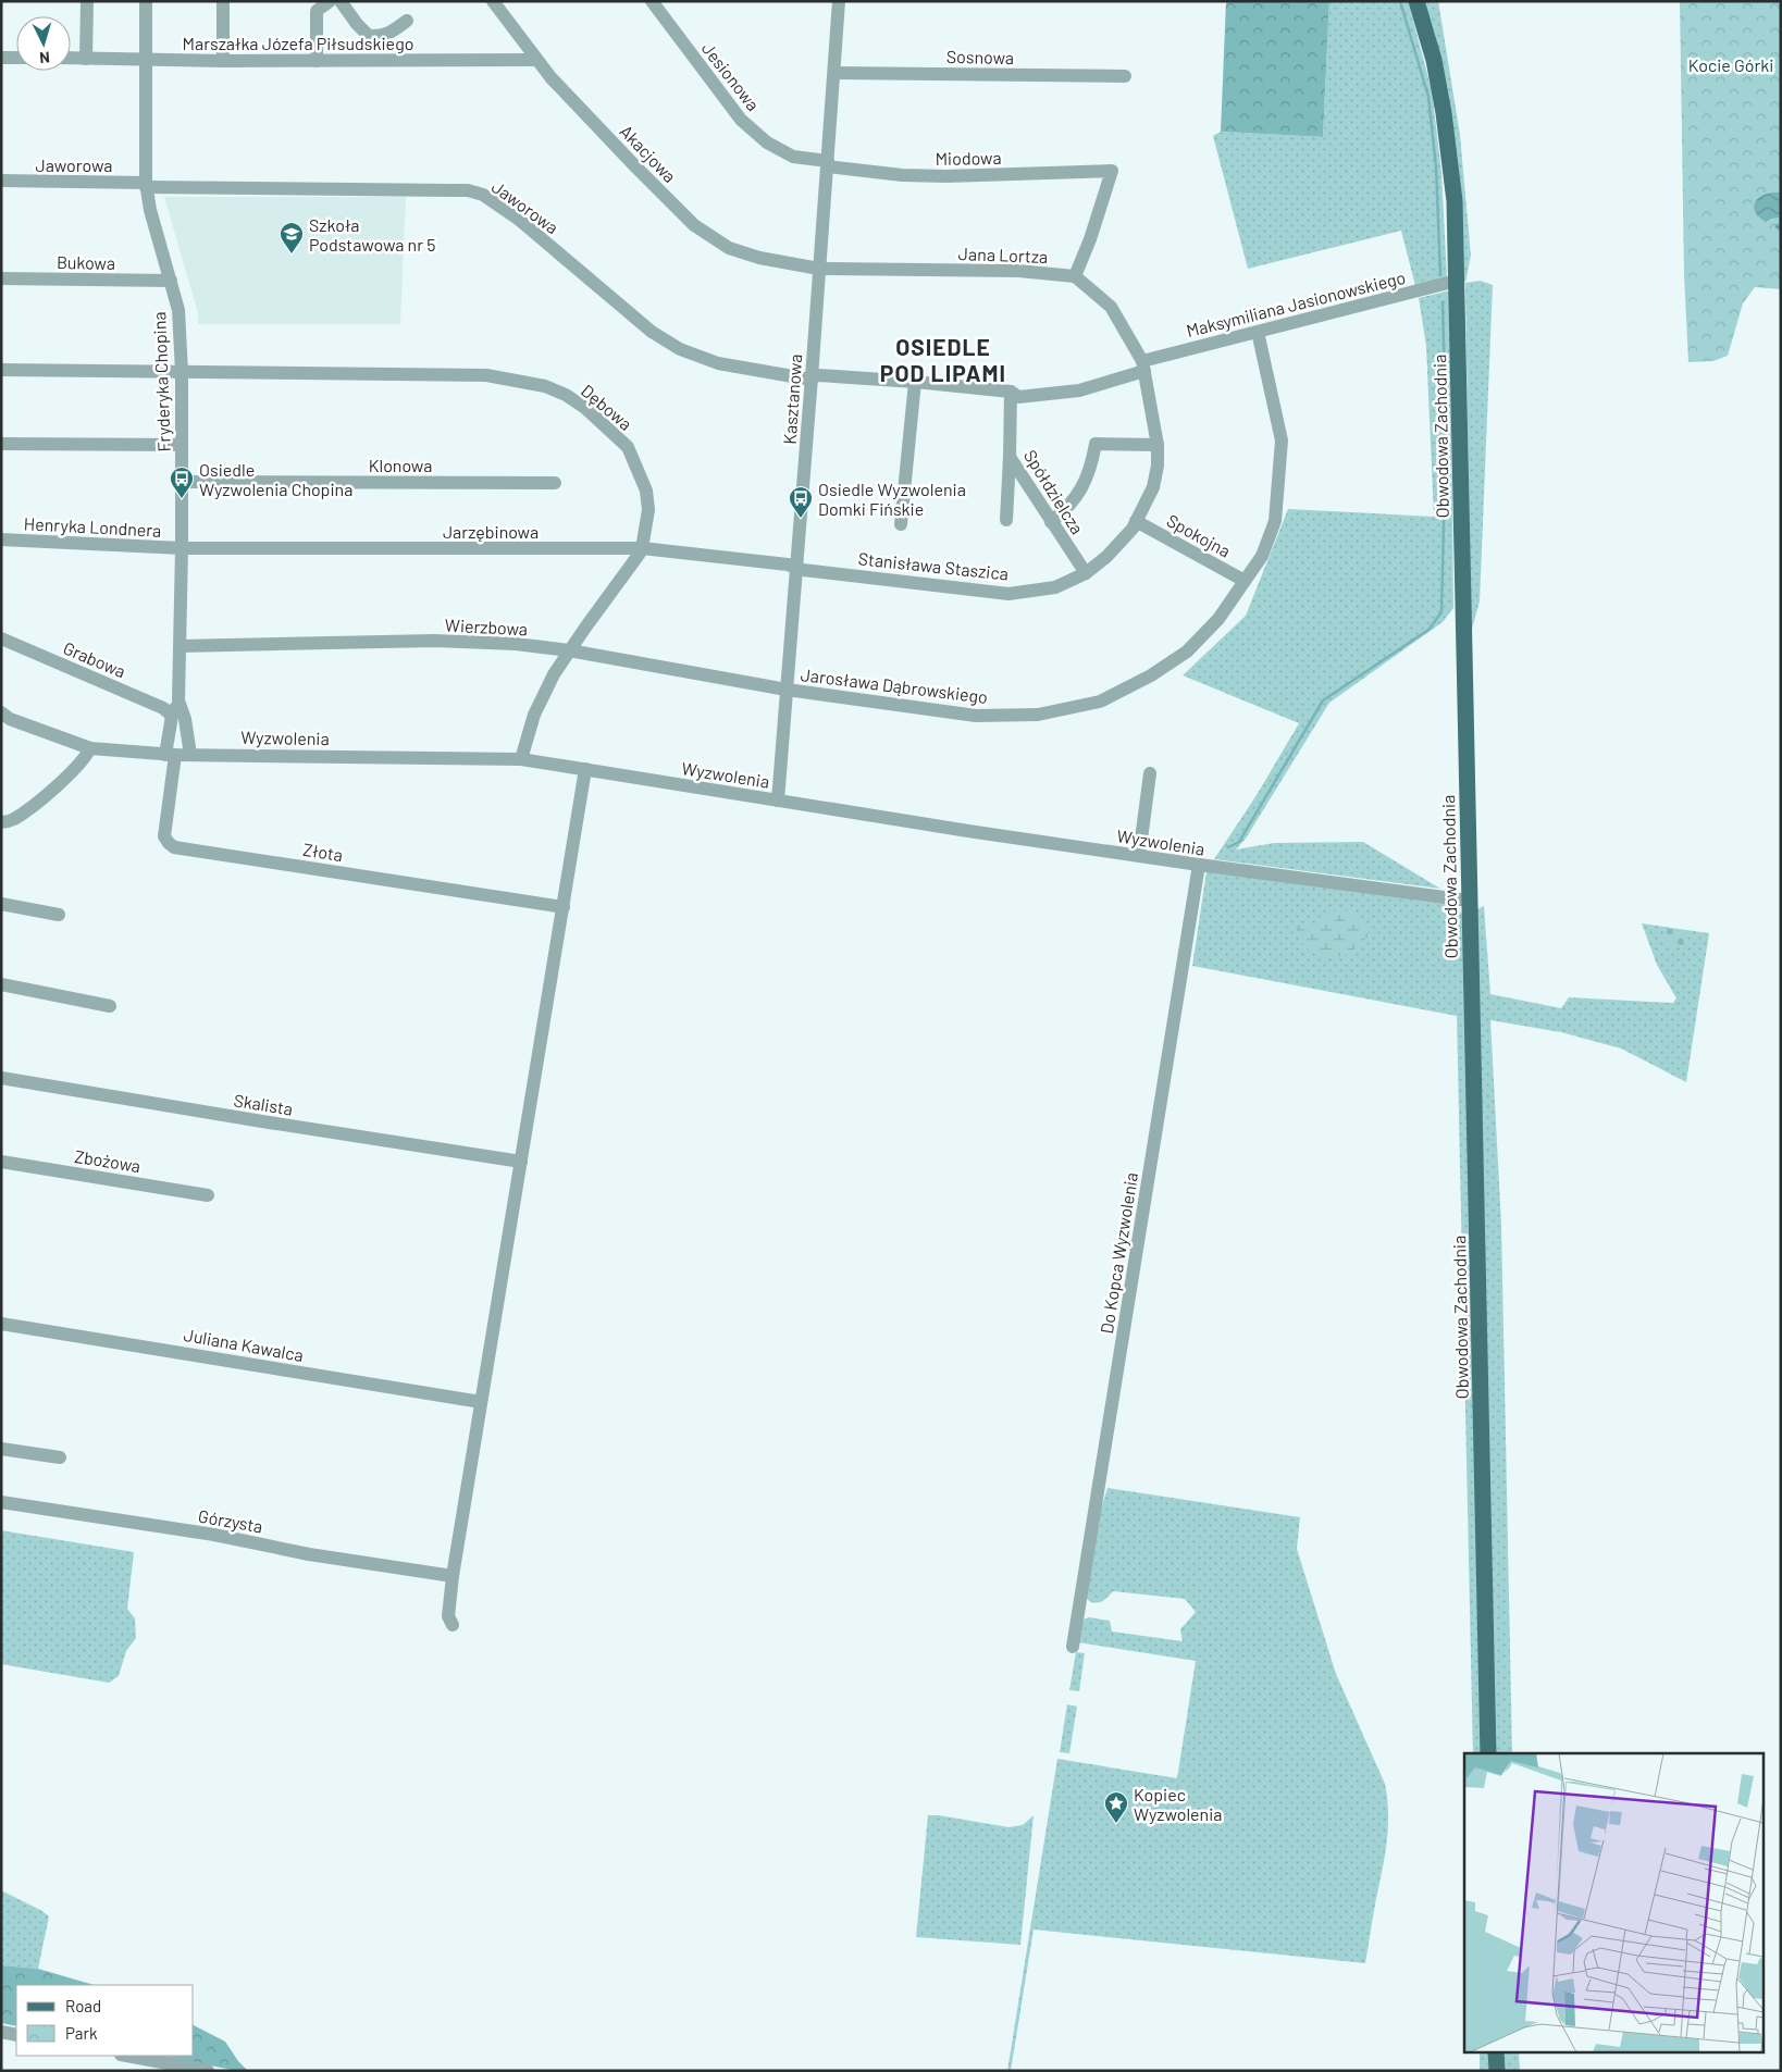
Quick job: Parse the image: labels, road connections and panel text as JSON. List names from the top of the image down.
{
  "streets": {
    "main road": ["Obwodowa Zachodnia"],
    "street": [
      "Marszałka Józefa Piłsudskiego",
      "Sosnowa",
      "Jesionowa",
      "Akacjowa",
      "Miodowa",
      "Jaworowa",
      "Jana Lortza",
      "Bukowa",
      "Maksymiliana Jasionowskiego",
      "Fryderyka Chopina",
      "Kasztanowa",
      "Dębowa",
      "Klonowa",
      "Spółdzielcza",
      "Henryka Londnera",
      "Jarzębinowa",
      "Spokojna",
      "Stanisława Staszica",
      "Wierzbowa",
      "Grabowa",
      "Jarosława Dąbrowskiego",
      "Wyzwolenia",
      "Złota",
      "Skalista",
      "Zbożowa",
      "Do Kopca Wyzwolenia",
      "Juliana Kawalca",
      "Górzysta"
    ]
  },
  "crossings": [
    ["Marszałka Józefa Piłsudskiego", "Akacjowa"],
    ["Marszałka Józefa Piłsudskiego", "Fryderyka Chopina"],
    ["Sosnowa", "Kasztanowa"],
    ["Jesionowa", "Miodowa"],
    ["Jesionowa", "Kasztanowa"],
    ["Akacjowa", "Jana Lortza"],
    ["Akacjowa", "Kasztanowa"],
    ["Miodowa", "Jana Lortza"],
    ["Miodowa", "Kasztanowa"],
    ["Jaworowa", "Fryderyka Chopina"],
    ["Jaworowa", "Kasztanowa"],
    ["Jana Lortza", "Kasztanowa"],
    ["Bukowa", "Fryderyka Chopina"],
    ["Maksymiliana Jasionowskiego", "Obwodowa Zachodnia"],
    ["Maksymiliana Jasionowskiego", "Stanisława Staszica"],
    ["Maksymiliana Jasionowskiego", "Jarosława Dąbrowskiego"],
    ["Fryderyka Chopina", "Dębowa"],
    ["Fryderyka Chopina", "Klonowa"],
    ["Fryderyka Chopina", "Henryka Londnera"],
    ["Fryderyka Chopina", "Jarzębinowa"],
    ["Fryderyka Chopina", "Wierzbowa"],
    ["Fryderyka Chopina", "Grabowa"],
    ["Fryderyka Chopina", "Wyzwolenia"],
    ["Fryderyka Chopina", "Złota"],
    ["Kasztanowa", "Jarzębinowa"],
    ["Kasztanowa", "Stanisława Staszica"],
    ["Kasztanowa", "Wierzbowa"],
    ["Kasztanowa", "Jarosława Dąbrowskiego"],
    ["Kasztanowa", "Wyzwolenia"],
    ["Dębowa", "Jarzębinowa"],
    ["Dębowa", "Wierzbowa"],
    ["Dębowa", "Wyzwolenia"],
    ["Obwodowa Zachodnia", "Wyzwolenia"],
    ["Spółdzielcza", "Stanisława Staszica"],
    ["Henryka Londnera", "Jarzębinowa"],
    ["Jarzębinowa", "Stanisława Staszica"],
    ["Spokojna", "Stanisława Staszica"],
    ["Spokojna", "Jarosława Dąbrowskiego"],
    ["Wierzbowa", "Jarosława Dąbrowskiego"],
    ["Wyzwolenia", "Złota"],
    ["Wyzwolenia", "Do Kopca Wyzwolenia"]
  ],
  "districts": ["OSIEDLE POD LIPAMI"],
  "parks": ["Kocie Górki"],
  "places": {
    "school or university": ["Szkoła Podstawowa nr 5"],
    "bus stop": ["Osiedle Wyzwolenia Chopina", "Osiedle Wyzwolenia Domki Fińskie"],
    "place": ["Kopiec Wyzwolenia"]
  },
  "legend": ["Road", "Park"],
  "north": "bottom"
}
